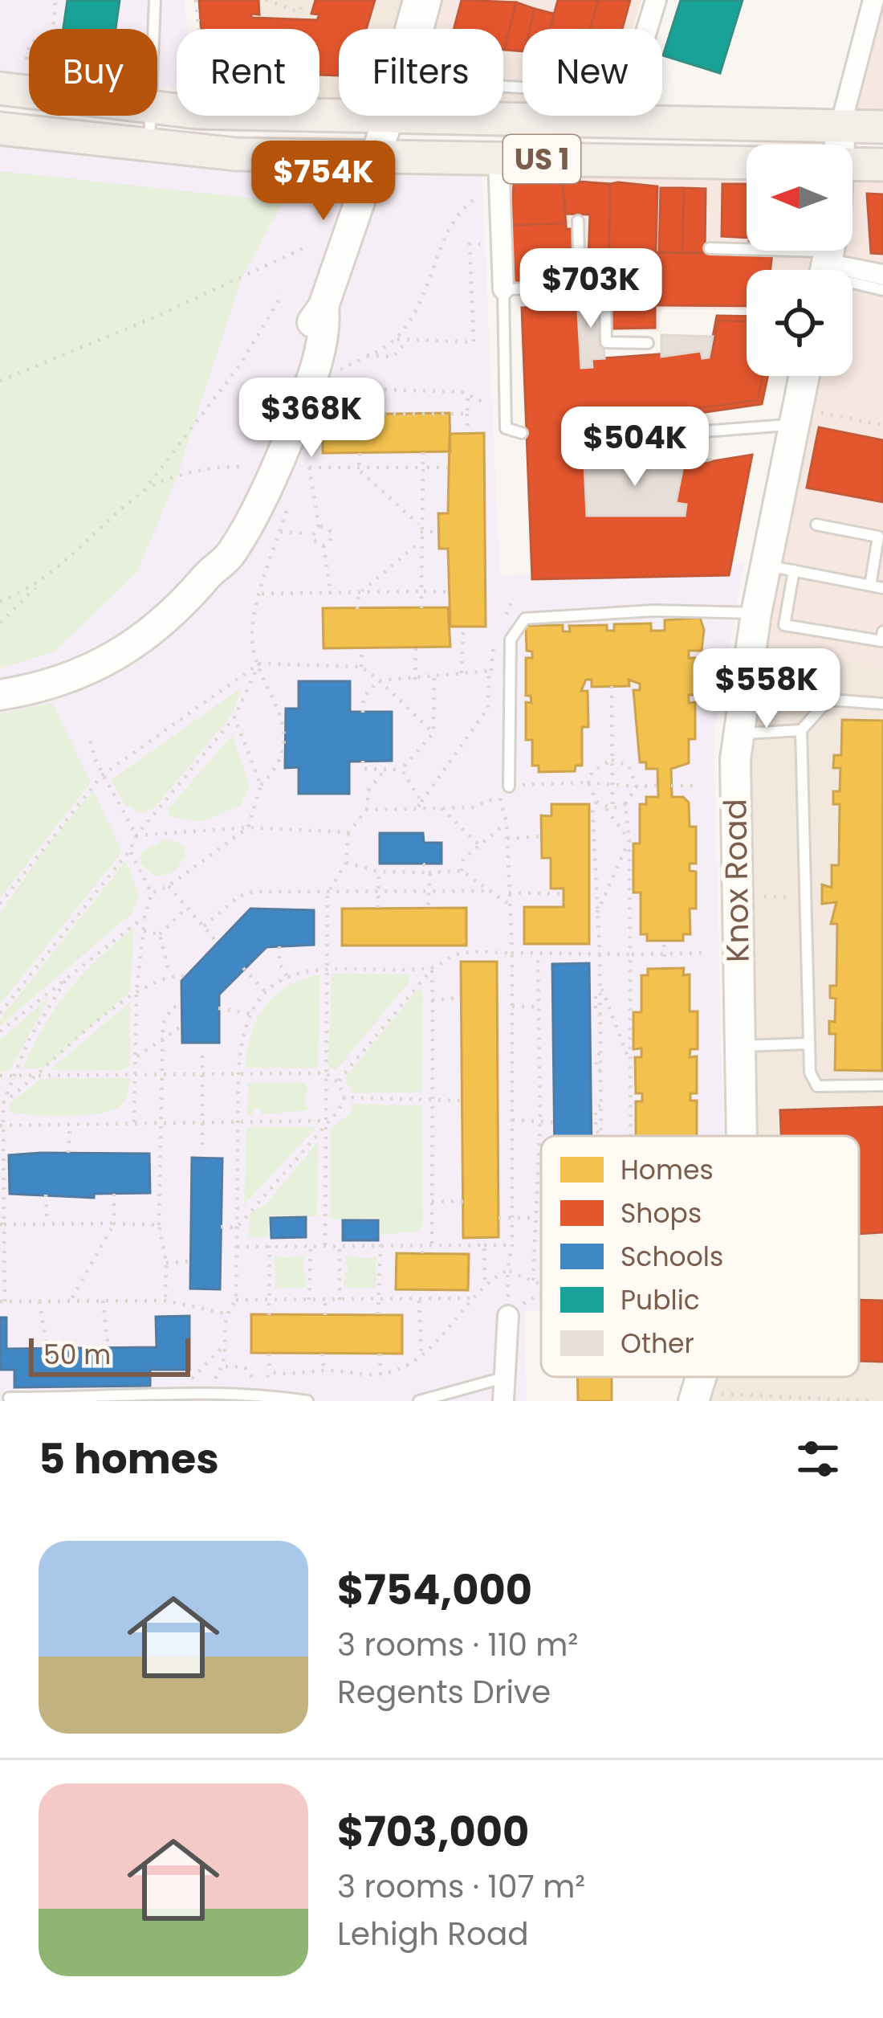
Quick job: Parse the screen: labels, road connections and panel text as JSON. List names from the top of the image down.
{
  "streets": {
    "main road": ["US 1"],
    "street": ["Knox Road"]
  },
  "legend": [
    "Homes",
    "Shops",
    "Schools",
    "Public",
    "Other"
  ],
  "scale_bar": "50 m",
  "north": "left",
  "page": {
    "chip": [
      "Buy",
      "Rent",
      "Filters",
      "New"
    ],
    "price": [
      "$754K",
      "$703K",
      "$368K",
      "$504K",
      "$558K"
    ],
    "scale": "50 m",
    "heading": "5 homes",
    "list": [
      {
        "name": "$754,000",
        "note": "3 rooms · 110 m² · Regents Drive"
      },
      {
        "name": "$703,000",
        "note": "3 rooms · 107 m² · Lehigh Road"
      }
    ]
  }
}
